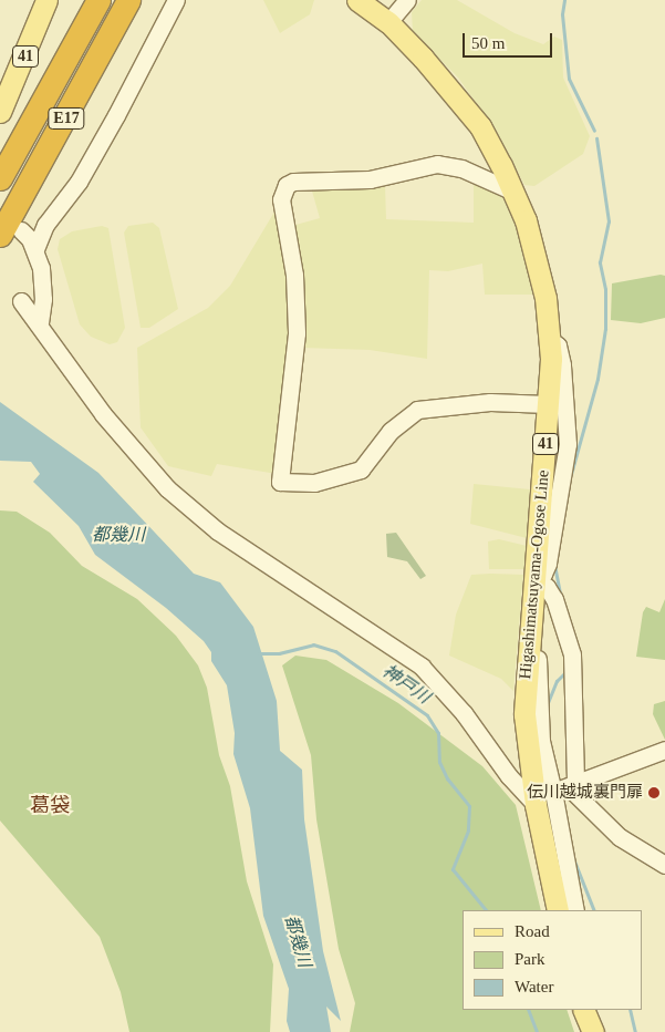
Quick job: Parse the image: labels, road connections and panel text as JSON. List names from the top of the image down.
{
  "streets": {
    "highway": ["E17"],
    "main road": ["41", "Higashimatsuyama-Ogose Line"]
  },
  "districts": ["葛袋"],
  "water": ["都幾川", "神戸川"],
  "places": ["伝川越城裏門扉"],
  "legend": ["Road", "Park", "Water"],
  "scale_bar": "50 m"
}
